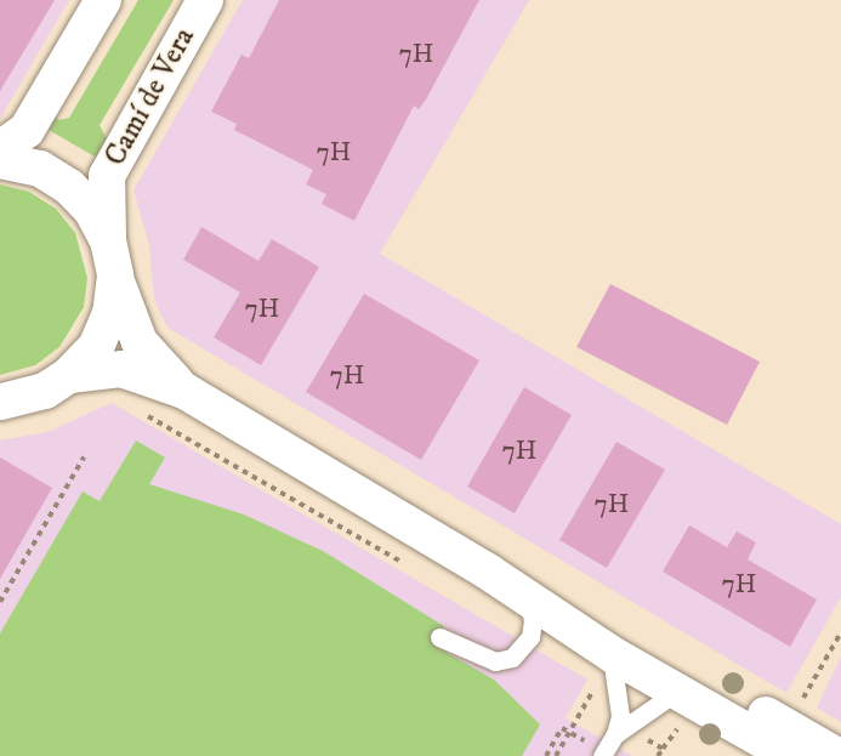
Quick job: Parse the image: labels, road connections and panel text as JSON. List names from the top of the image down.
{
  "streets": {
    "street": ["Camí de Vera"]
  },
  "house_numbers": [
    "7H",
    "7H",
    "7H",
    "7H",
    "7H",
    "7H",
    "7H"
  ]
}
